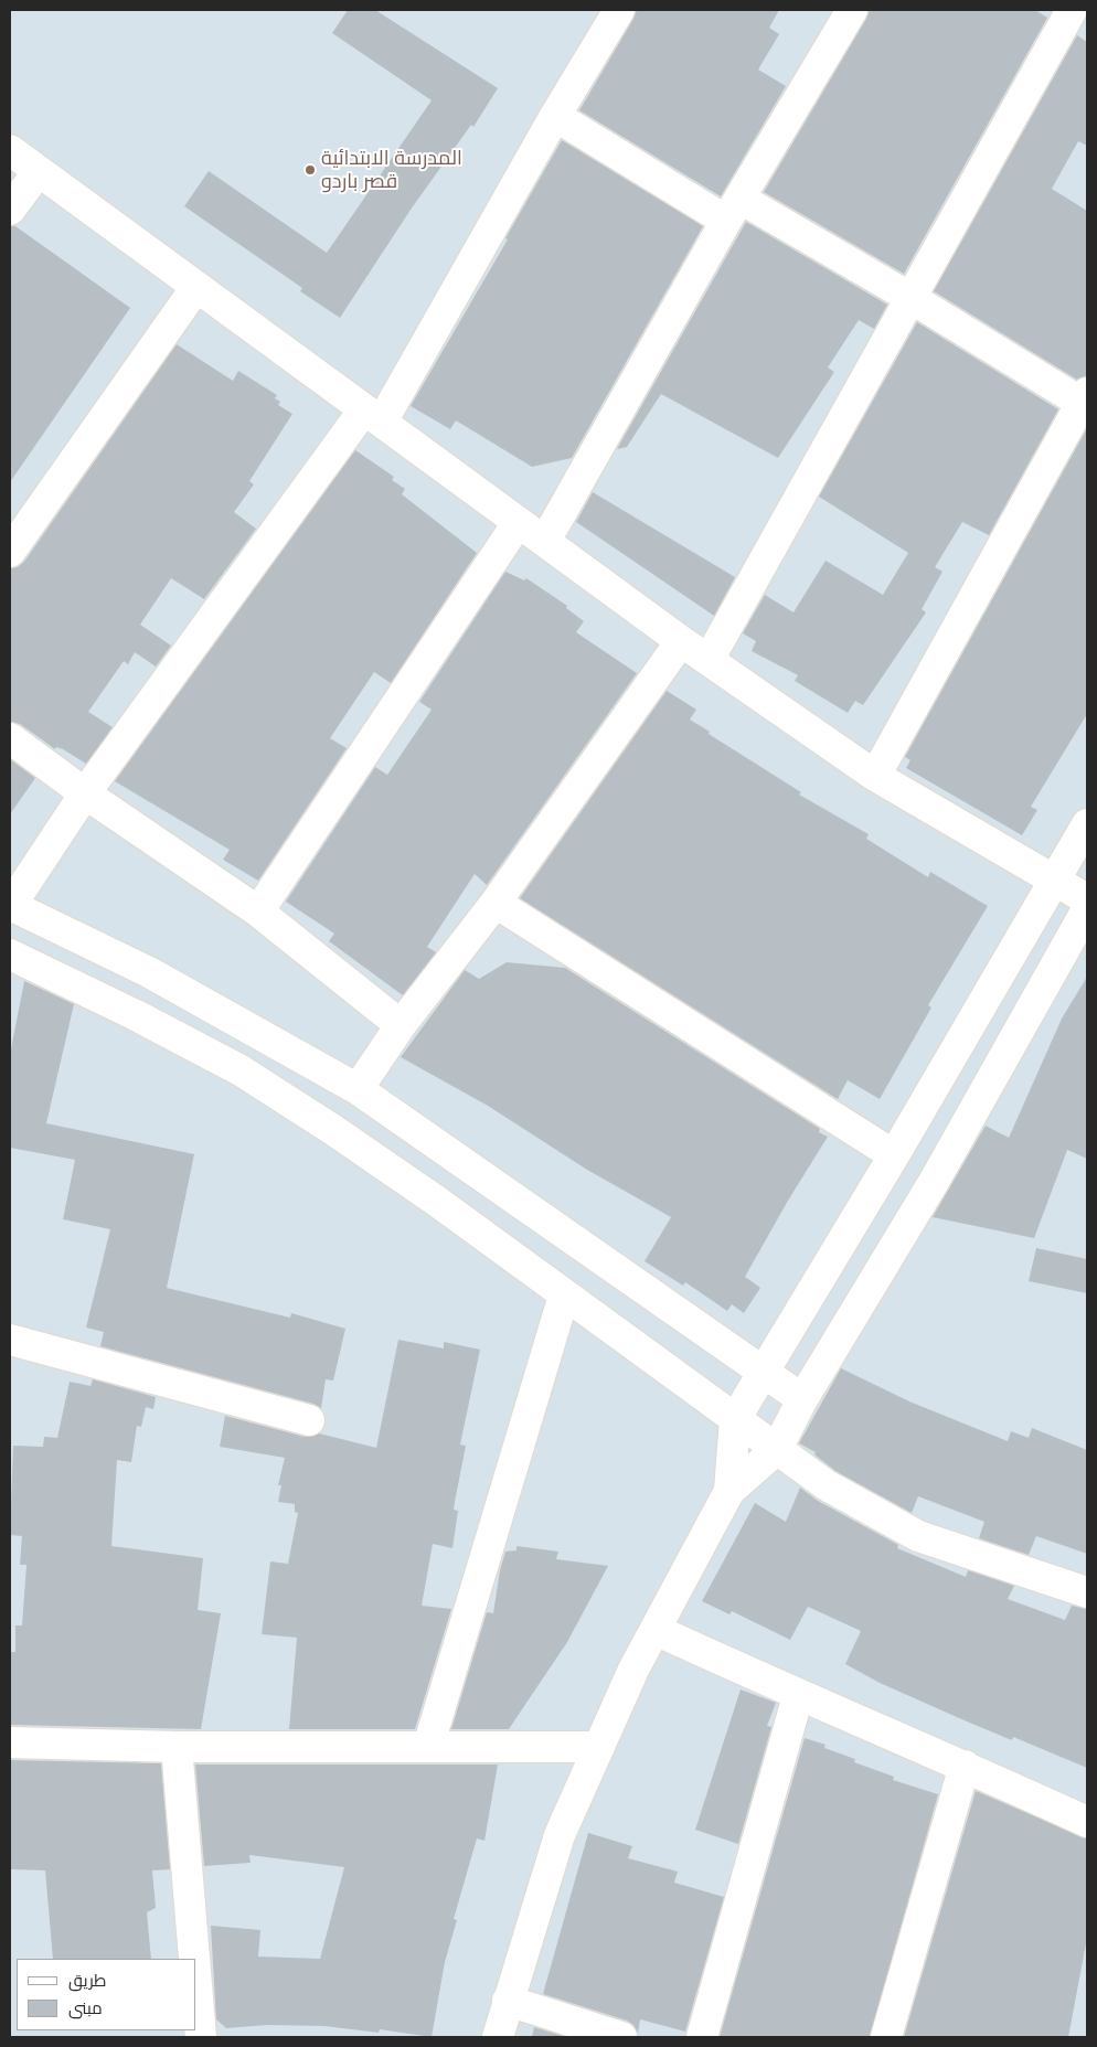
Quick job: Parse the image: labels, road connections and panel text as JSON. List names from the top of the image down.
{
  "places": ["المدرسة الابتدائية قصر باردو"],
  "legend": ["طريق", "مبنى"]
}
